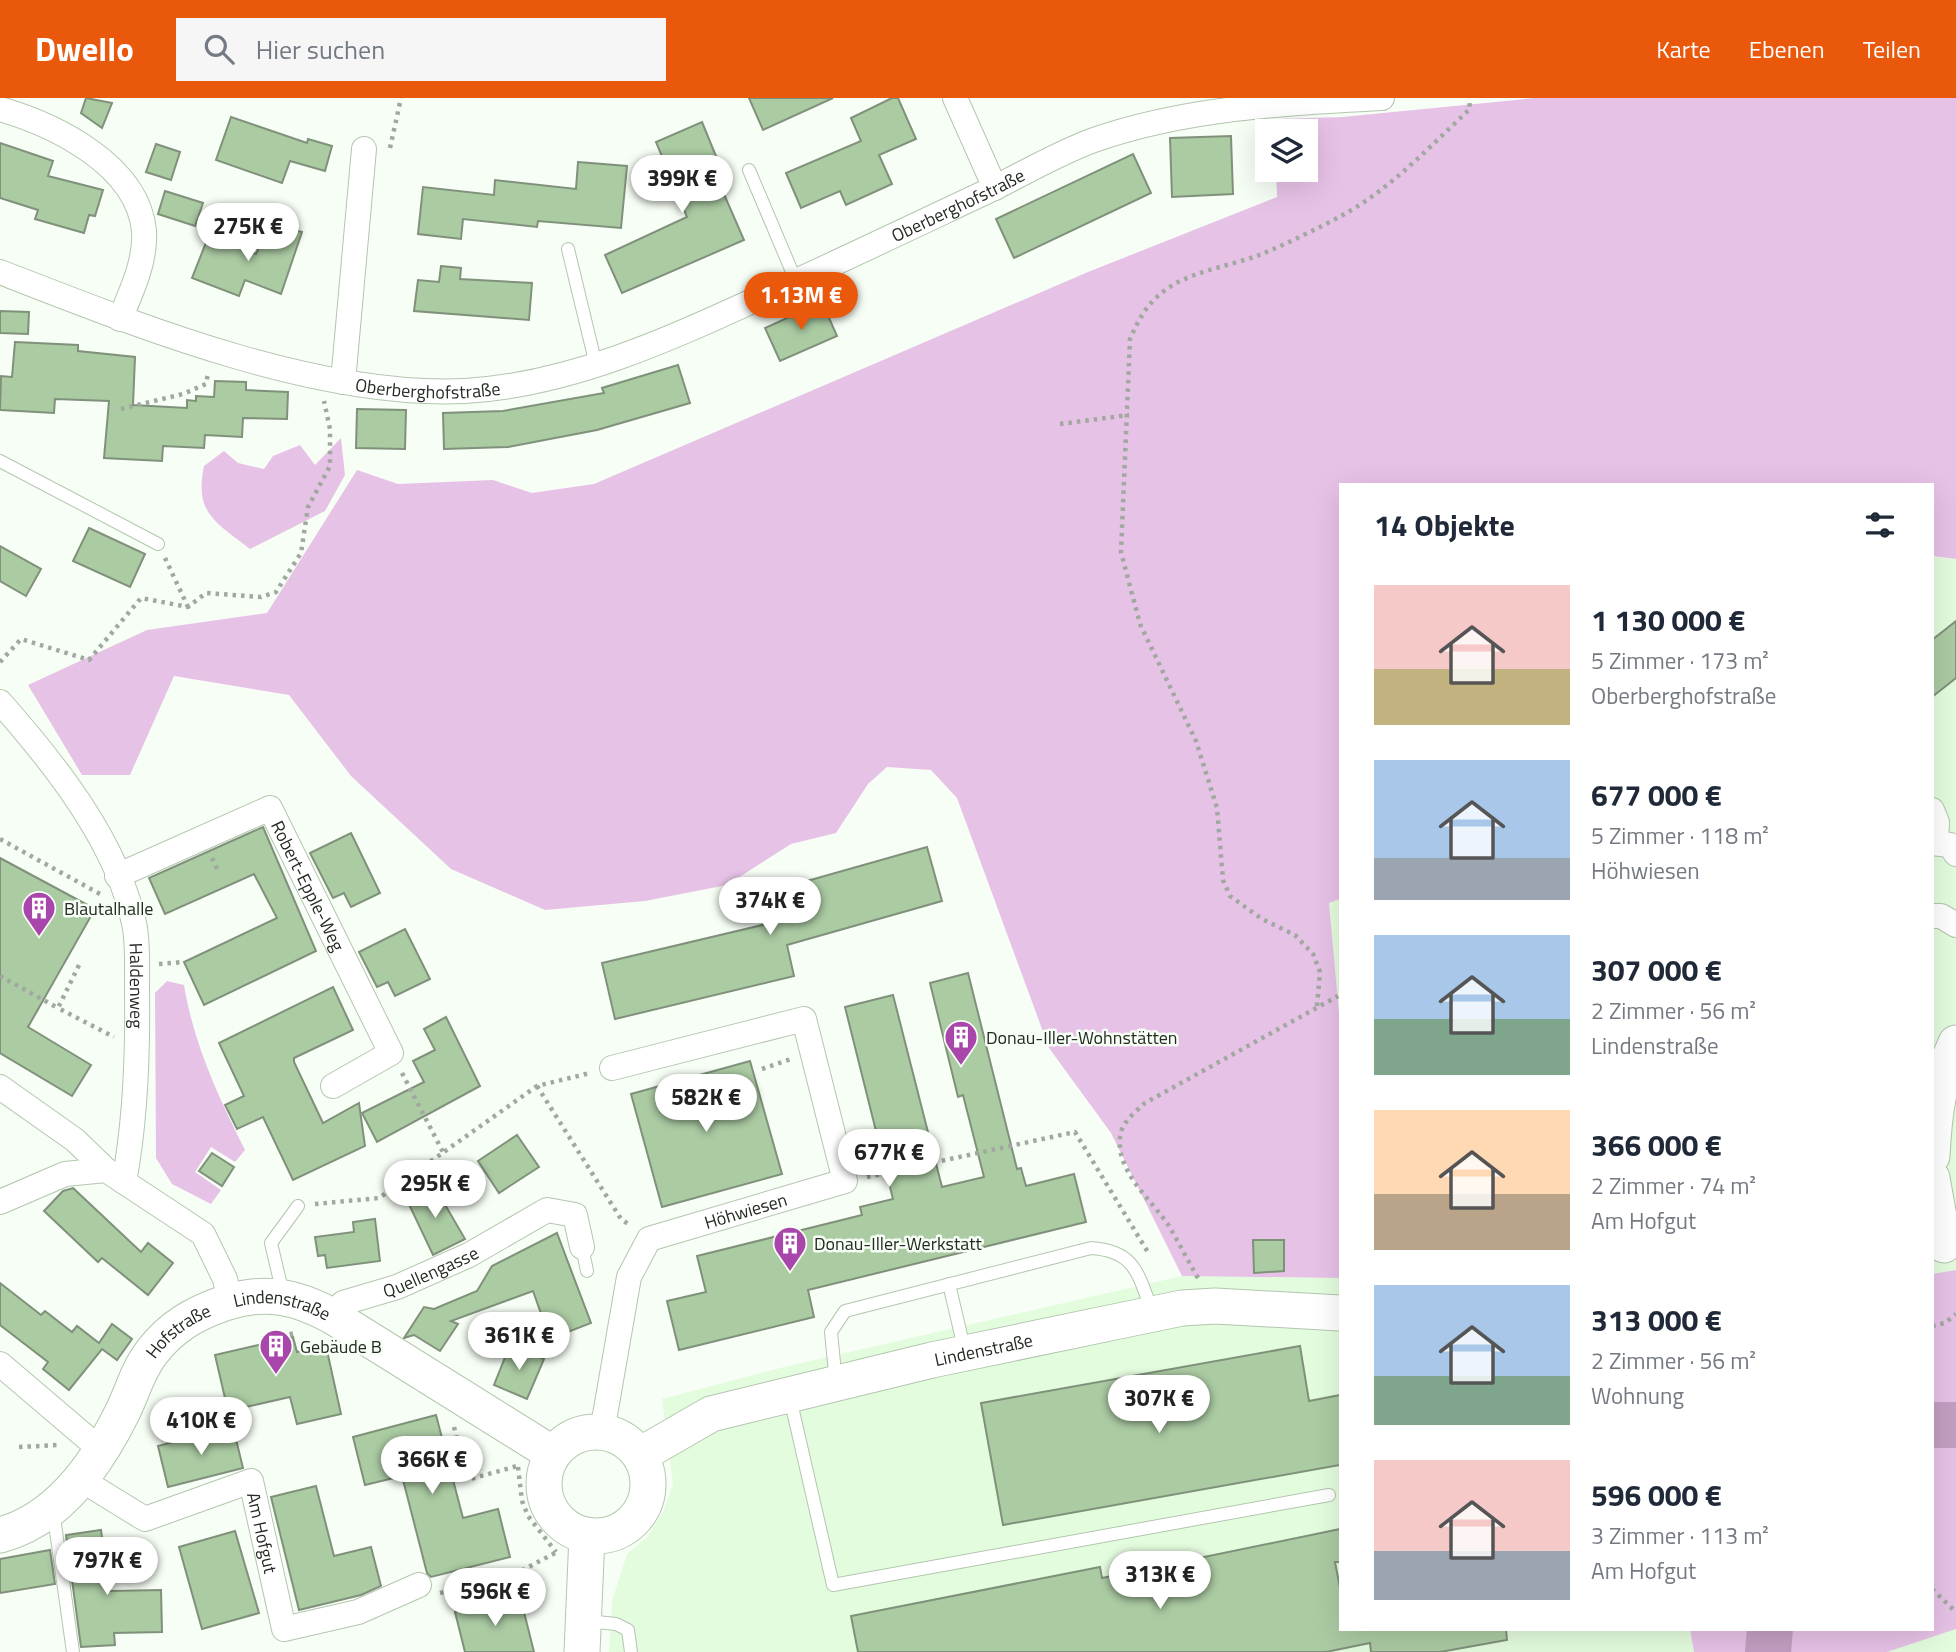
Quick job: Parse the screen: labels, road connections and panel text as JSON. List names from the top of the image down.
{
  "streets": {
    "street": [
      "Oberberghofstraße",
      "Robert-Epple-Weg",
      "Haldenweg",
      "Höhwiesen",
      "Quellengasse",
      "Lindenstraße",
      "Hofstraße",
      "Am Hofgut"
    ]
  },
  "crossings": [
    ["Robert-Epple-Weg", "Haldenweg"],
    ["Haldenweg", "Lindenstraße"],
    ["Quellengasse", "Lindenstraße"],
    ["Lindenstraße", "Hofstraße"],
    ["Hofstraße", "Am Hofgut"]
  ],
  "places": {
    "building": [
      "Blautalhalle",
      "Donau-Iller-Wohnstätten",
      "Donau-Iller-Werkstatt",
      "Gebäude B"
    ]
  },
  "page": {
    "header": "Dwello",
    "search": "Hier suchen",
    "nav": ["Karte", "Ebenen", "Teilen"],
    "price": [
      "399K €",
      "275K €",
      "1.13M €",
      "374K €",
      "582K €",
      "677K €",
      "295K €",
      "361K €",
      "307K €",
      "410K €",
      "366K €",
      "797K €",
      "313K €",
      "596K €"
    ],
    "heading": "14 Objekte",
    "list": [
      {
        "name": "1 130 000 €",
        "note": "5 Zimmer · 173 m² · Oberberghofstraße"
      },
      {
        "name": "677 000 €",
        "note": "5 Zimmer · 118 m² · Höhwiesen"
      },
      {
        "name": "307 000 €",
        "note": "2 Zimmer · 56 m² · Lindenstraße"
      },
      {
        "name": "366 000 €",
        "note": "2 Zimmer · 74 m² · Am Hofgut"
      },
      {
        "name": "313 000 €",
        "note": "2 Zimmer · 56 m² · Wohnung"
      },
      {
        "name": "596 000 €",
        "note": "3 Zimmer · 113 m² · Am Hofgut"
      }
    ]
  }
}
